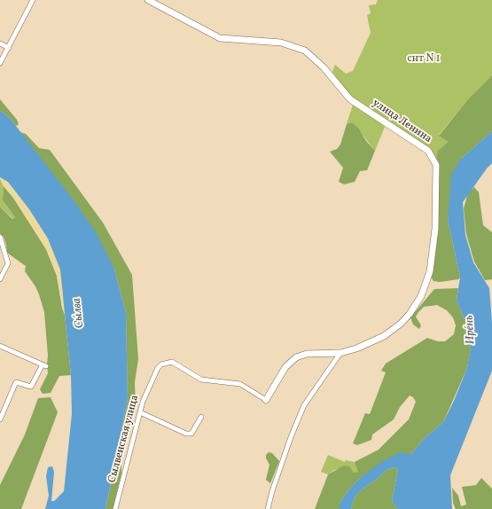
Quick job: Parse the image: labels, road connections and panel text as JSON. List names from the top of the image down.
{
  "streets": {
    "street": ["улица Ленина", "Сылвенская улица"]
  },
  "crossings": [
    ["улица Ленина", "Сылвенская улица"]
  ],
  "water": ["Сы́лва", "Ире́нь"],
  "parks": ["снт N 1"]
}
